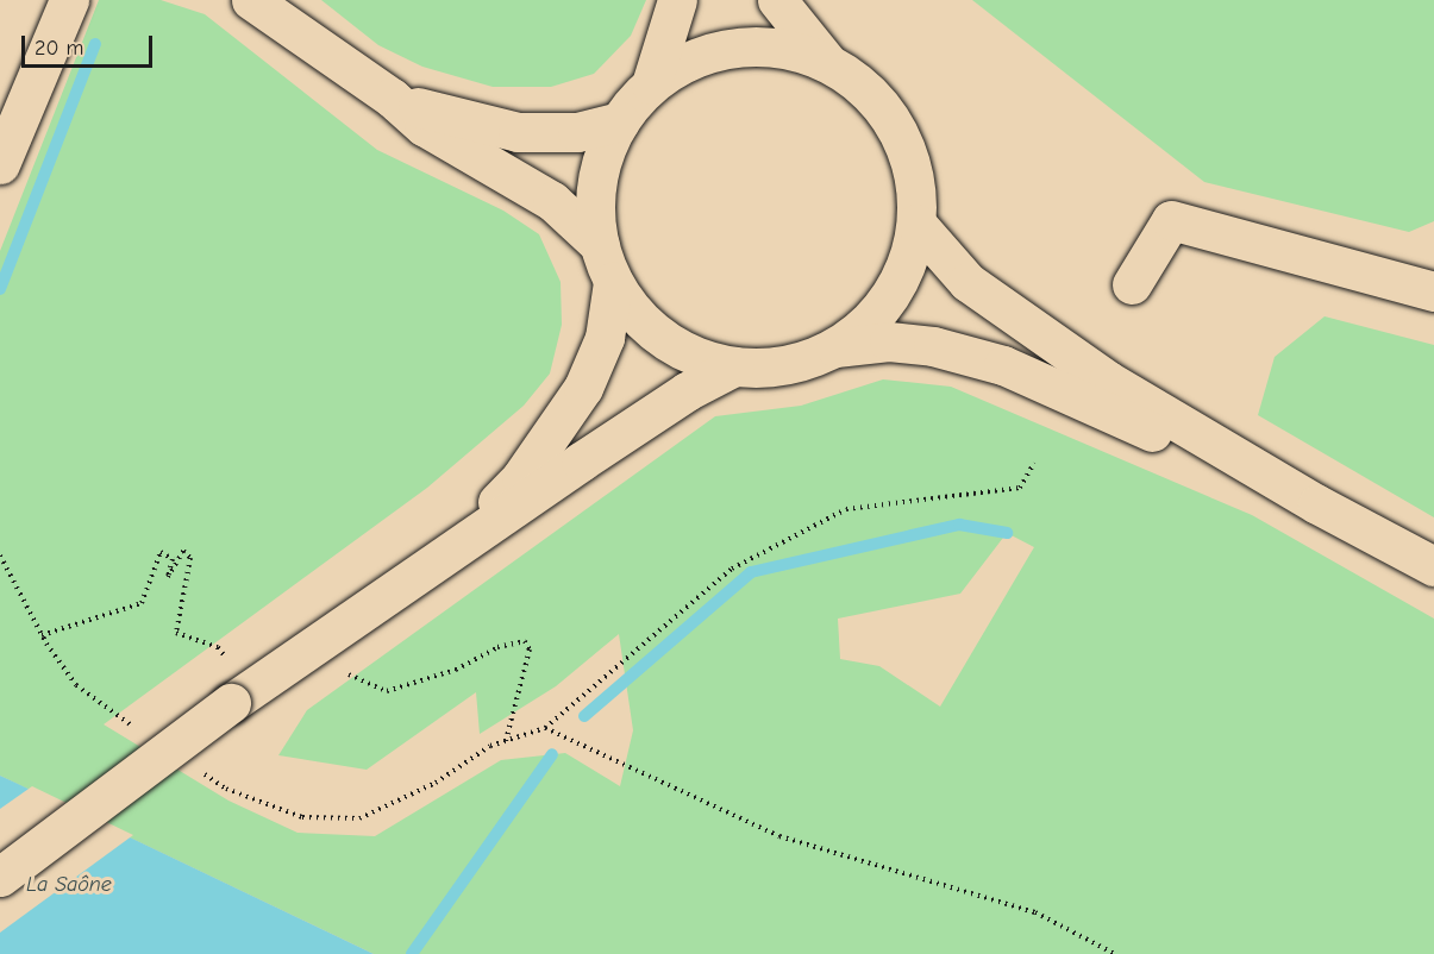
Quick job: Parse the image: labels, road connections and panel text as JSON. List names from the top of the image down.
{
  "water": ["La Saône"],
  "scale_bar": "20 m"
}
